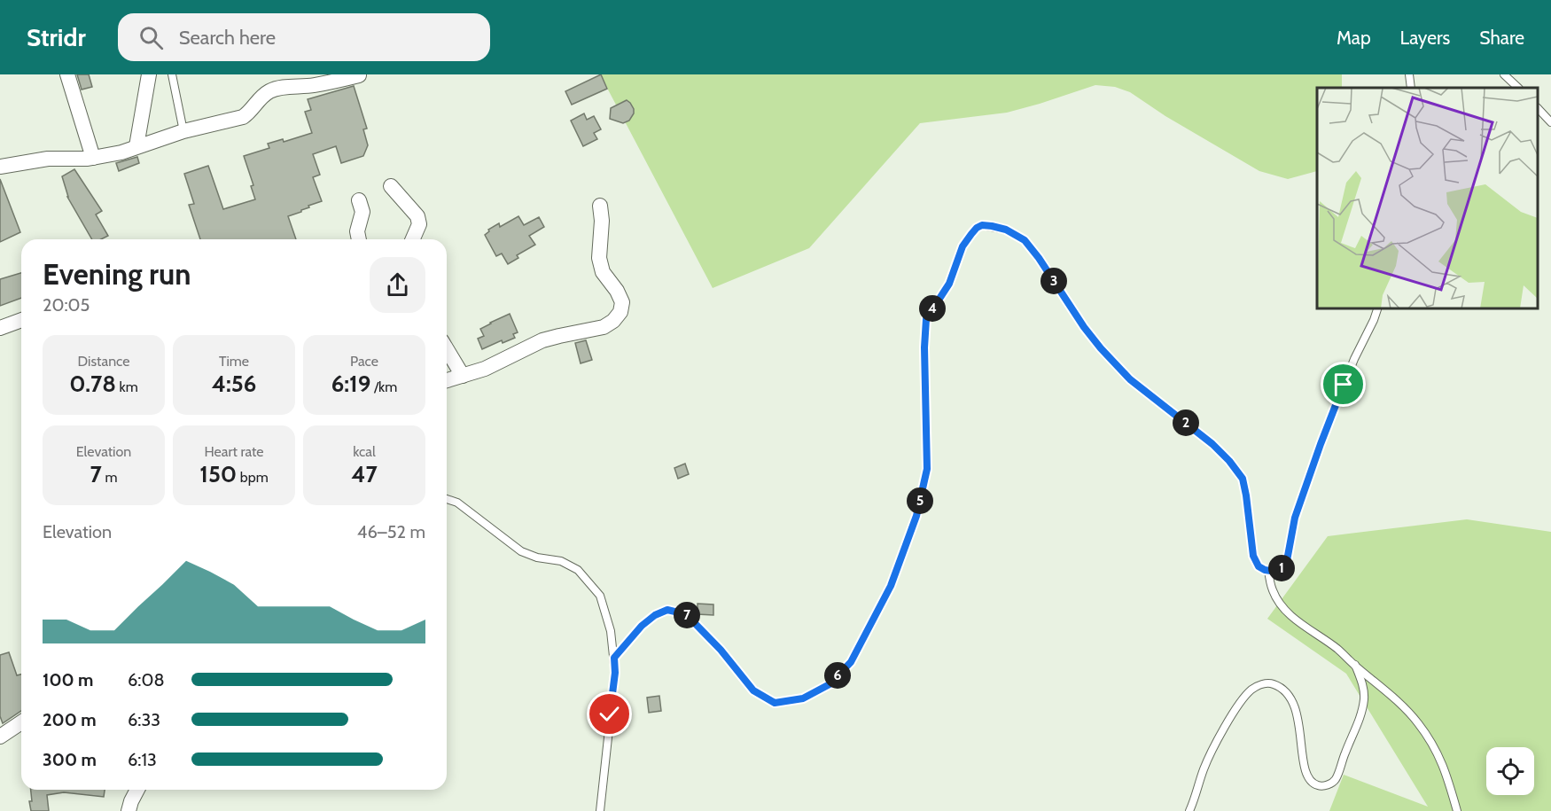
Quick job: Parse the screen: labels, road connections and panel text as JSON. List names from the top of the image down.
{
  "page": {
    "header": "Stridr",
    "search": "Search here",
    "nav": ["Map", "Layers", "Share"],
    "heading": ["Evening run", "20:05"],
    "pins": [
      "3",
      "4",
      "2",
      "5",
      "1",
      "7",
      "6"
    ],
    "stats": [
      ["Distance", "0.78 km"],
      ["Time", "4:56"],
      ["Pace", "6:19 /km"],
      ["Elevation", "7 m"],
      ["Heart rate", "150 bpm"],
      ["kcal", "47"]
    ],
    "chart": ["Elevation", "46–52 m"],
    "list": [
      {
        "name": "100 m",
        "note": "6:08"
      },
      {
        "name": "200 m",
        "note": "6:33"
      },
      {
        "name": "300 m",
        "note": "6:13"
      }
    ]
  }
}
